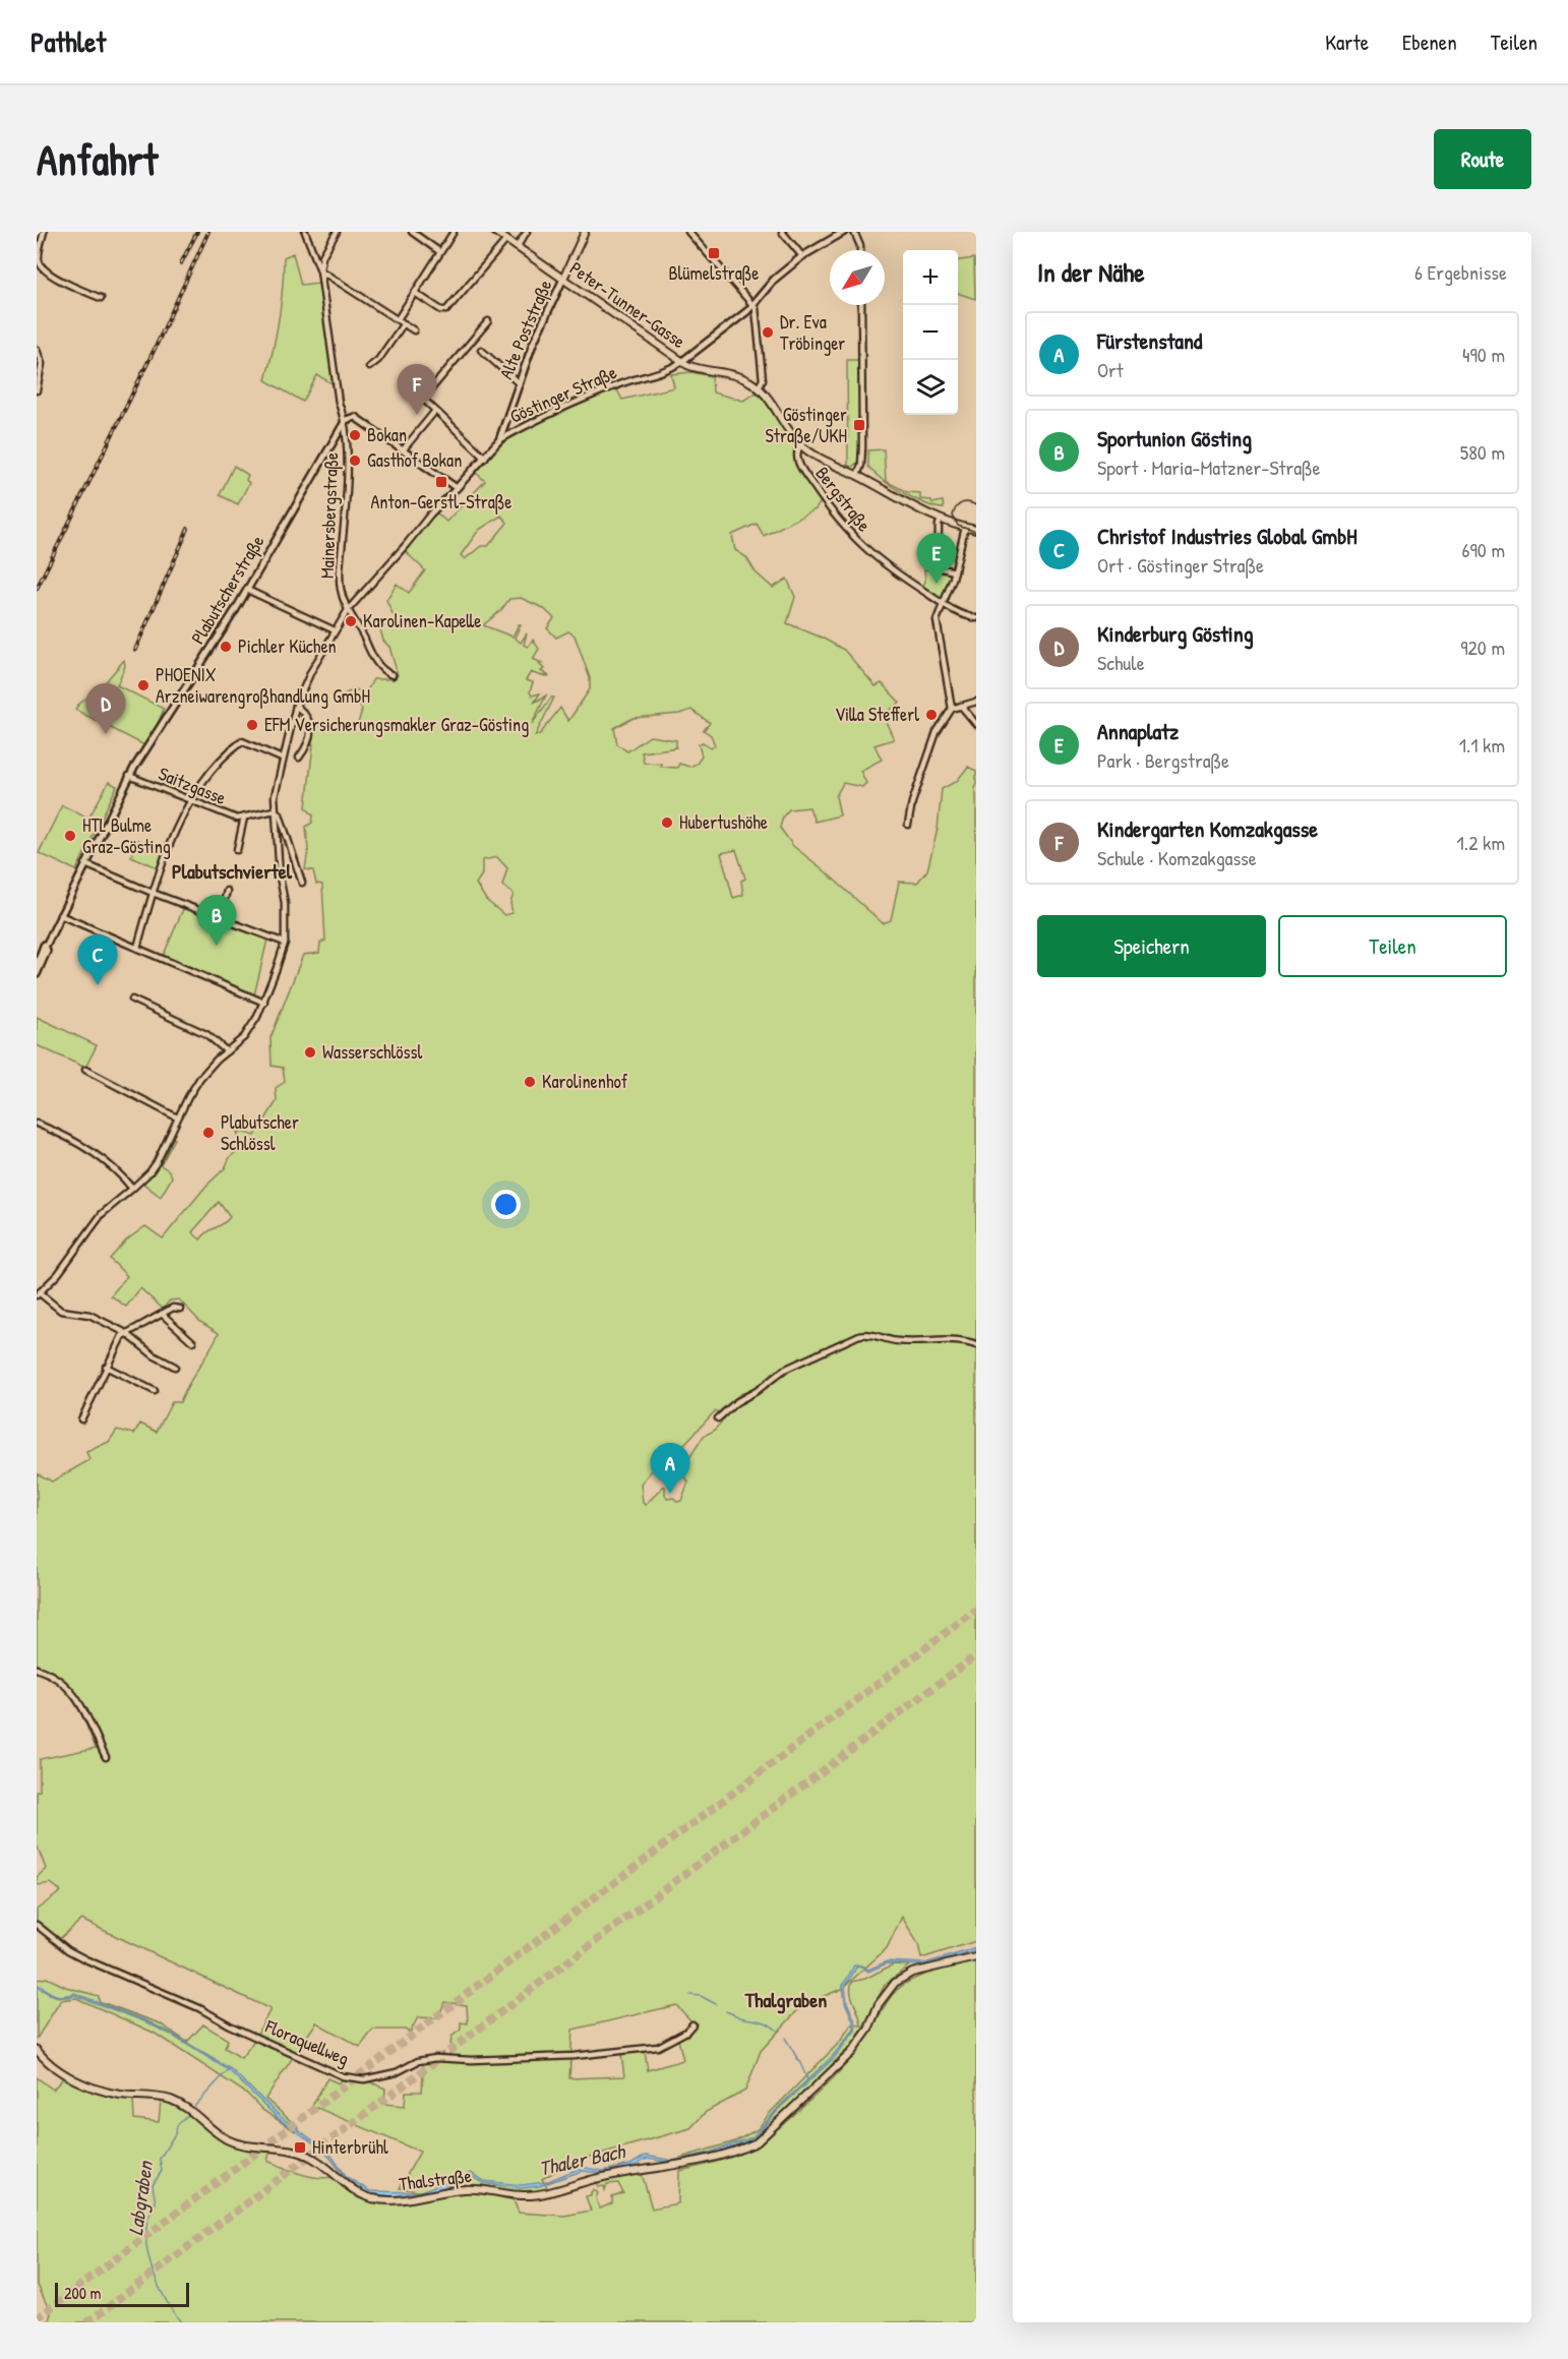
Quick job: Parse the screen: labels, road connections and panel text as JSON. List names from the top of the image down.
{
  "streets": {
    "main road": ["Peter-Tunner-Gasse", "Alte Poststraße", "Thalstraße"],
    "street": [
      "Göstinger Straße",
      "Bergstraße",
      "Mainersbergstraße",
      "Plabutscherstraße",
      "Saitzgasse",
      "Floraquellweg"
    ]
  },
  "crossings": [
    ["Peter-Tunner-Gasse", "Alte Poststraße"],
    ["Peter-Tunner-Gasse", "Göstinger Straße"],
    ["Alte Poststraße", "Göstinger Straße"],
    ["Göstinger Straße", "Mainersbergstraße"],
    ["Göstinger Straße", "Saitzgasse"],
    ["Mainersbergstraße", "Plabutscherstraße"],
    ["Plabutscherstraße", "Saitzgasse"]
  ],
  "districts": ["Plabutschviertel", "Thalgraben"],
  "water": ["Thaler Bach", "Labgraben"],
  "places": {
    "transit": [
      "Blümelstraße",
      "Göstinger Straße/UKH",
      "Anton-Gerstl-Straße",
      "Hinterbrühl"
    ],
    "other": [
      "Dr. Eva Tröbinger",
      "Bokan",
      "Gasthof Bokan",
      "Karolinen-Kapelle",
      "Pichler Küchen",
      "PHOENIX Arzneiwarengroßhandlung GmbH",
      "Villa Stefferl",
      "EFM Versicherungsmakler Graz-Gösting",
      "Hubertushöhe",
      "HTL Bulme Graz-Gösting",
      "Wasserschlössl",
      "Karolinenhof",
      "Plabutscher Schlössl"
    ]
  },
  "scale_bar": "200 m",
  "north": "bottom left",
  "page": {
    "header": "Pathlet",
    "nav": ["Karte", "Ebenen", "Teilen"],
    "buttons": [
      "Route",
      ["Speichern", "Teilen"]
    ],
    "title": "Anfahrt",
    "heading": ["In der Nähe", "6 Ergebnisse"],
    "map_buttons": ["+", "−"],
    "list": [
      {
        "mark": "A",
        "name": "Fürstenstand",
        "note": "Ort",
        "value": "490 m"
      },
      {
        "mark": "B",
        "name": "Sportunion Gösting",
        "note": "Sport · Maria-Matzner-Straße",
        "value": "580 m"
      },
      {
        "mark": "C",
        "name": "Christof Industries Global GmbH",
        "note": "Ort · Göstinger Straße",
        "value": "690 m"
      },
      {
        "mark": "D",
        "name": "Kinderburg Gösting",
        "note": "Schule",
        "value": "920 m"
      },
      {
        "mark": "E",
        "name": "Annaplatz",
        "note": "Park · Bergstraße",
        "value": "1.1 km"
      },
      {
        "mark": "F",
        "name": "Kindergarten Komzakgasse",
        "note": "Schule · Komzakgasse",
        "value": "1.2 km"
      }
    ],
    "pins": [
      "F",
      "E",
      "D",
      "B",
      "C",
      "A"
    ],
    "scale": "200 m"
  }
}
